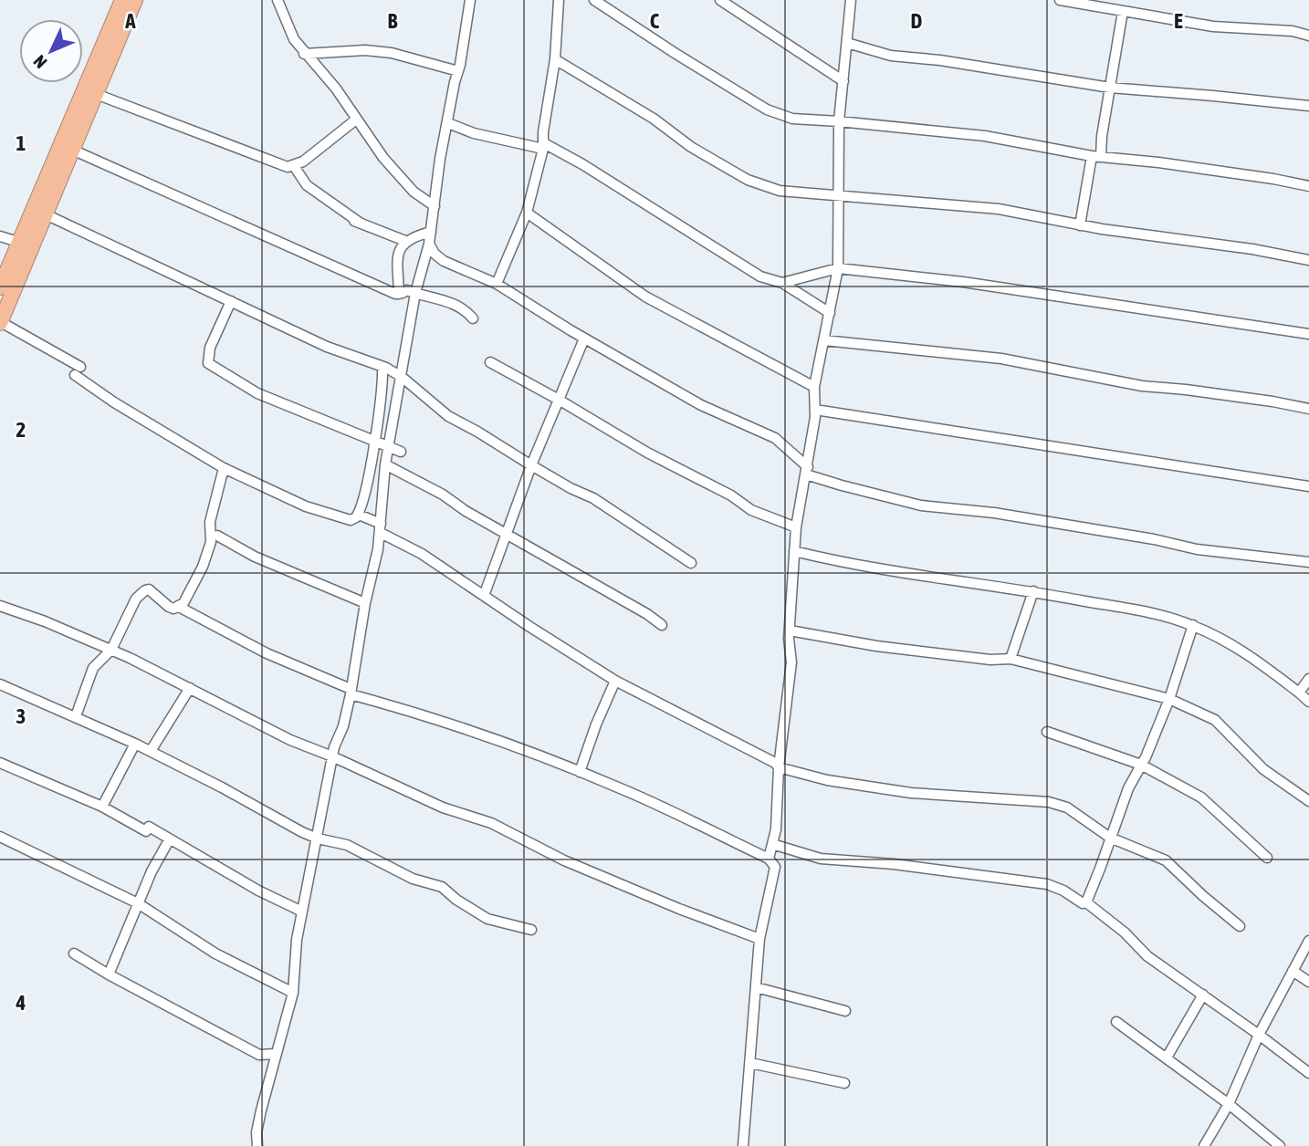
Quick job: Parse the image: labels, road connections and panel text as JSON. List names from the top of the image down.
{
  "north": "bottom left",
  "grid": {
    "columns": [
      "A",
      "B",
      "C",
      "D",
      "E"
    ],
    "rows": [
      "1",
      "2",
      "3",
      "4"
    ]
  }
}
